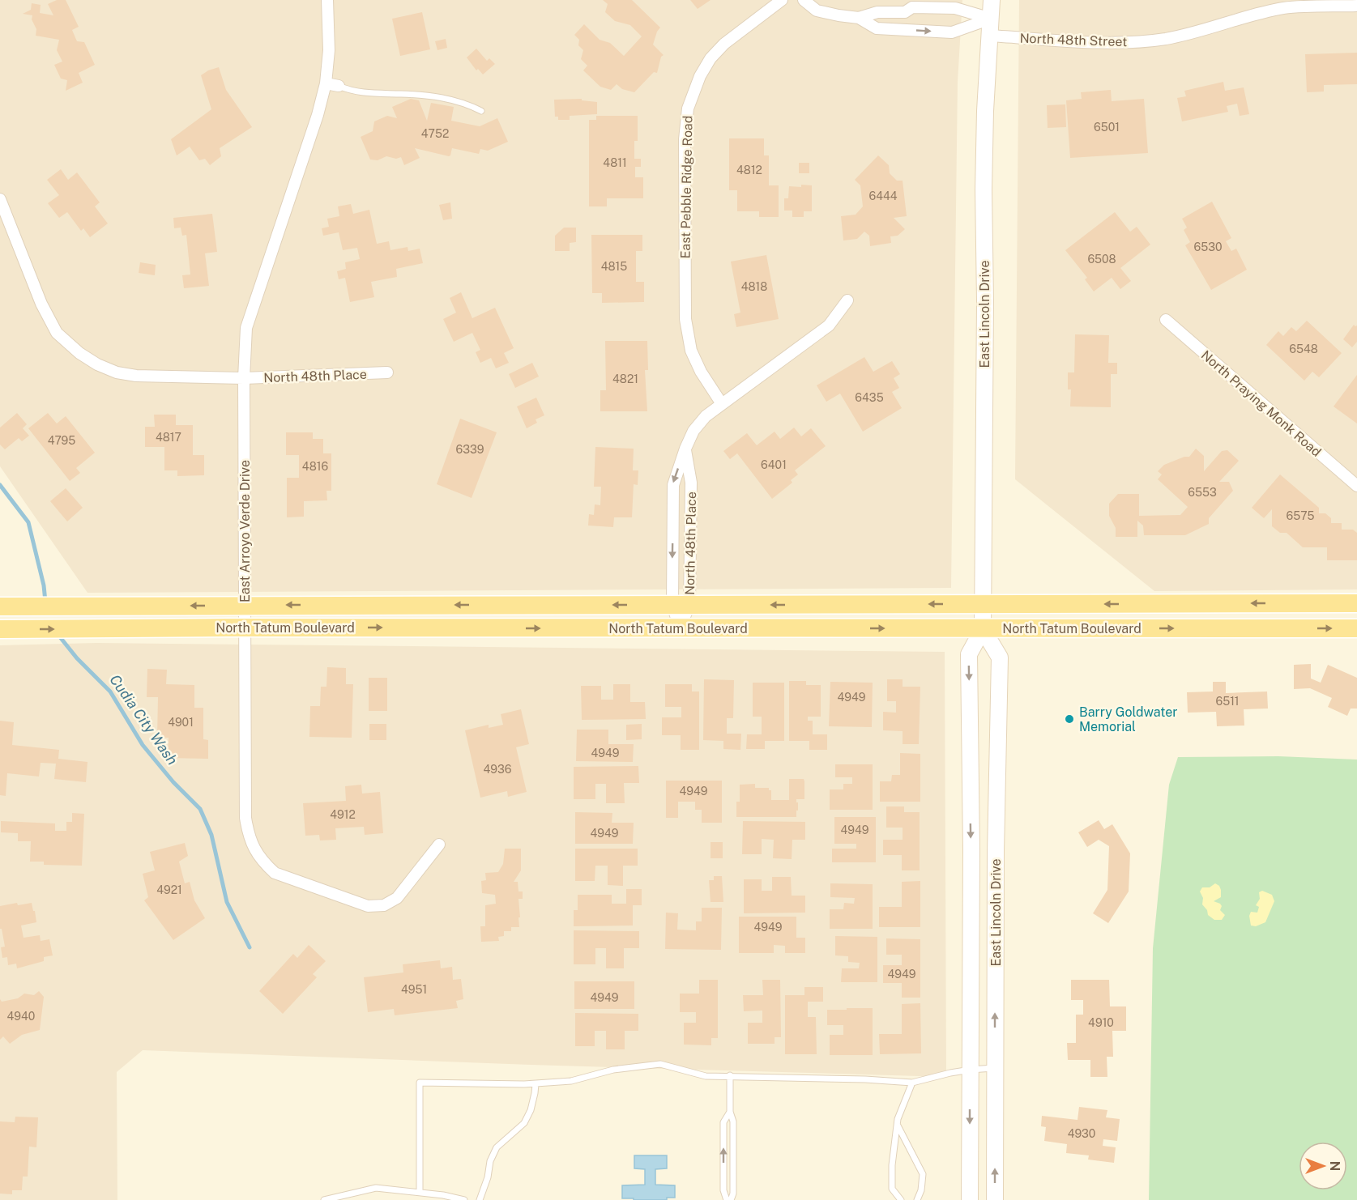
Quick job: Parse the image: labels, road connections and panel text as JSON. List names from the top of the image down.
{
  "streets": {
    "main road": ["East Lincoln Drive", "North Tatum Boulevard"],
    "street": [
      "North 48th Street",
      "East Pebble Ridge Road",
      "North 48th Place",
      "North Praying Monk Road",
      "East Arroyo Verde Drive"
    ]
  },
  "crossings": [
    ["North 48th Street", "East Lincoln Drive"],
    ["East Pebble Ridge Road", "North 48th Place"],
    ["East Lincoln Drive", "North Tatum Boulevard"],
    ["North 48th Place", "East Arroyo Verde Drive"],
    ["North 48th Place", "North Tatum Boulevard"],
    ["East Arroyo Verde Drive", "North Tatum Boulevard"]
  ],
  "water": ["Cudia City Wash"],
  "places": ["Barry Goldwater Memorial"],
  "house_numbers": [
    "6501",
    "4752",
    "4811",
    "4812",
    "6444",
    "6530",
    "6508",
    "4815",
    "4818",
    "6548",
    "4821",
    "6435",
    "4817",
    "4795",
    "6339",
    "6401",
    "4816",
    "6553",
    "6575",
    "4949",
    "6511",
    "4901",
    "4949",
    "4936",
    "4949",
    "4912",
    "4949",
    "4949",
    "4921",
    "4949",
    "4949",
    "4951",
    "4949",
    "4940",
    "4910",
    "4930"
  ],
  "north": "right"
}
